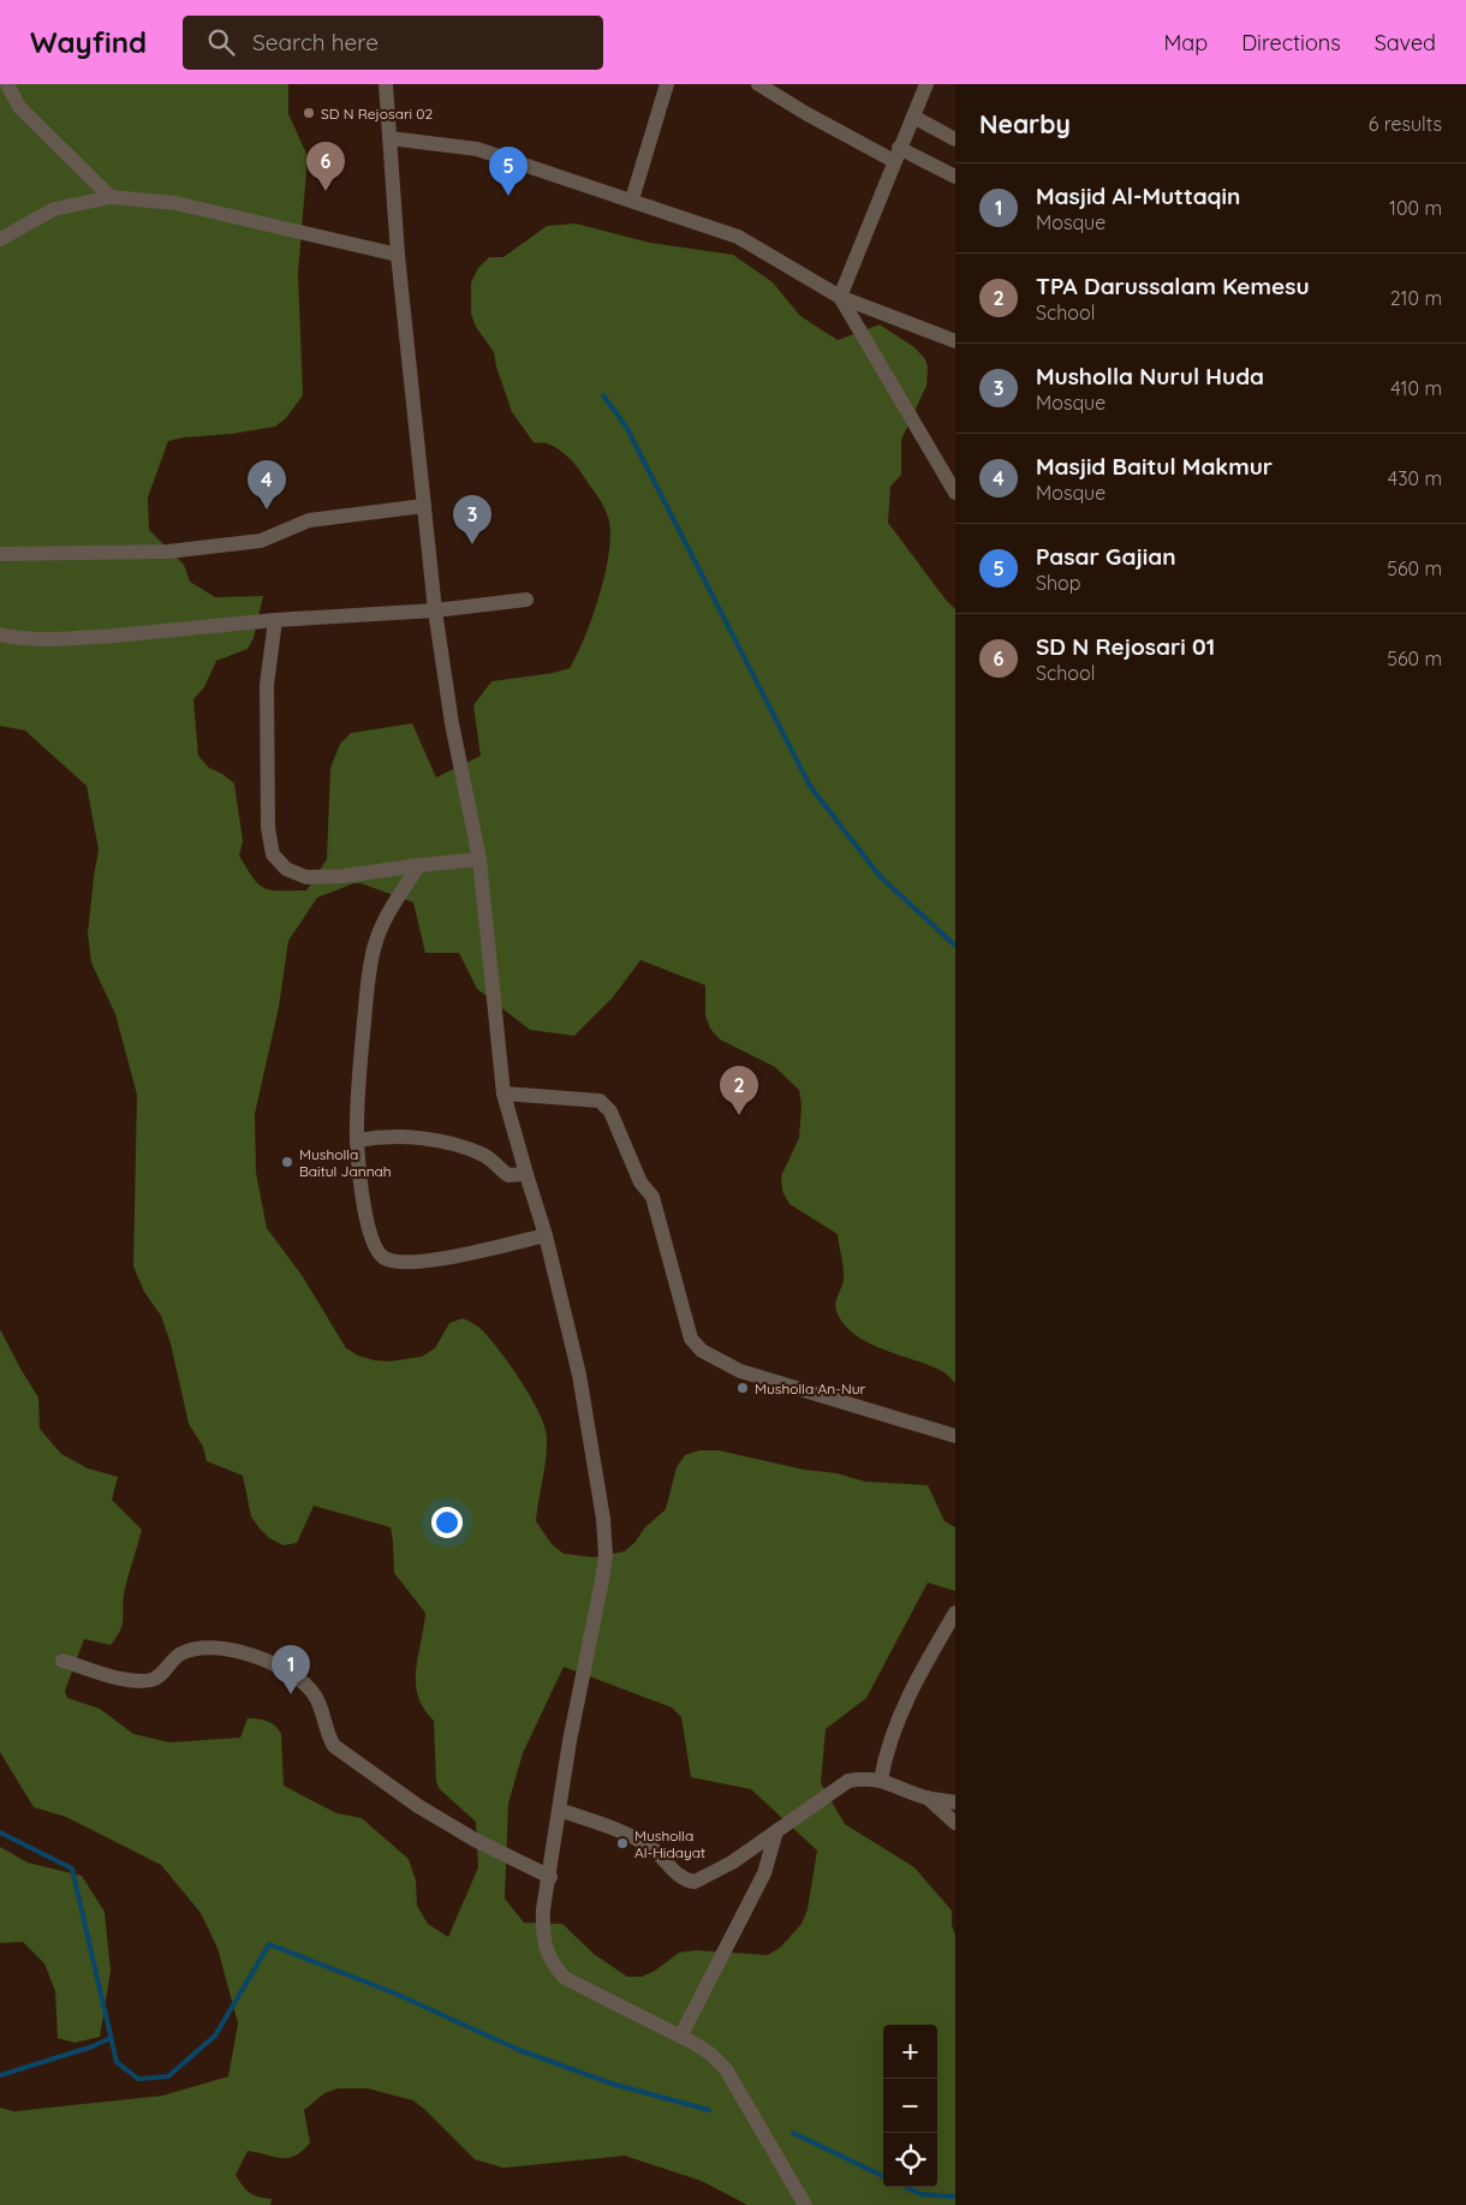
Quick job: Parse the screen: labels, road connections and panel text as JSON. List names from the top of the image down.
{
  "places": [
    "SD N Rejosari 02",
    "Musholla Baitul Jannah",
    "Musholla An-Nur",
    "Musholla Al-Hidayat"
  ],
  "page": {
    "header": "Wayfind",
    "search": "Search here",
    "nav": ["Map", "Directions", "Saved"],
    "heading": ["Nearby", "6 results"],
    "pins": [
      "6",
      "5",
      "4",
      "3",
      "2",
      "1"
    ],
    "list": [
      {
        "mark": "1",
        "name": "Masjid Al-Muttaqin",
        "note": "Mosque",
        "value": "100 m"
      },
      {
        "mark": "2",
        "name": "TPA Darussalam Kemesu",
        "note": "School",
        "value": "210 m"
      },
      {
        "mark": "3",
        "name": "Musholla Nurul Huda",
        "note": "Mosque",
        "value": "410 m"
      },
      {
        "mark": "4",
        "name": "Masjid Baitul Makmur",
        "note": "Mosque",
        "value": "430 m"
      },
      {
        "mark": "5",
        "name": "Pasar Gajian",
        "note": "Shop",
        "value": "560 m"
      },
      {
        "mark": "6",
        "name": "SD N Rejosari 01",
        "note": "School",
        "value": "560 m"
      }
    ],
    "map_buttons": ["+", "−"]
  }
}
